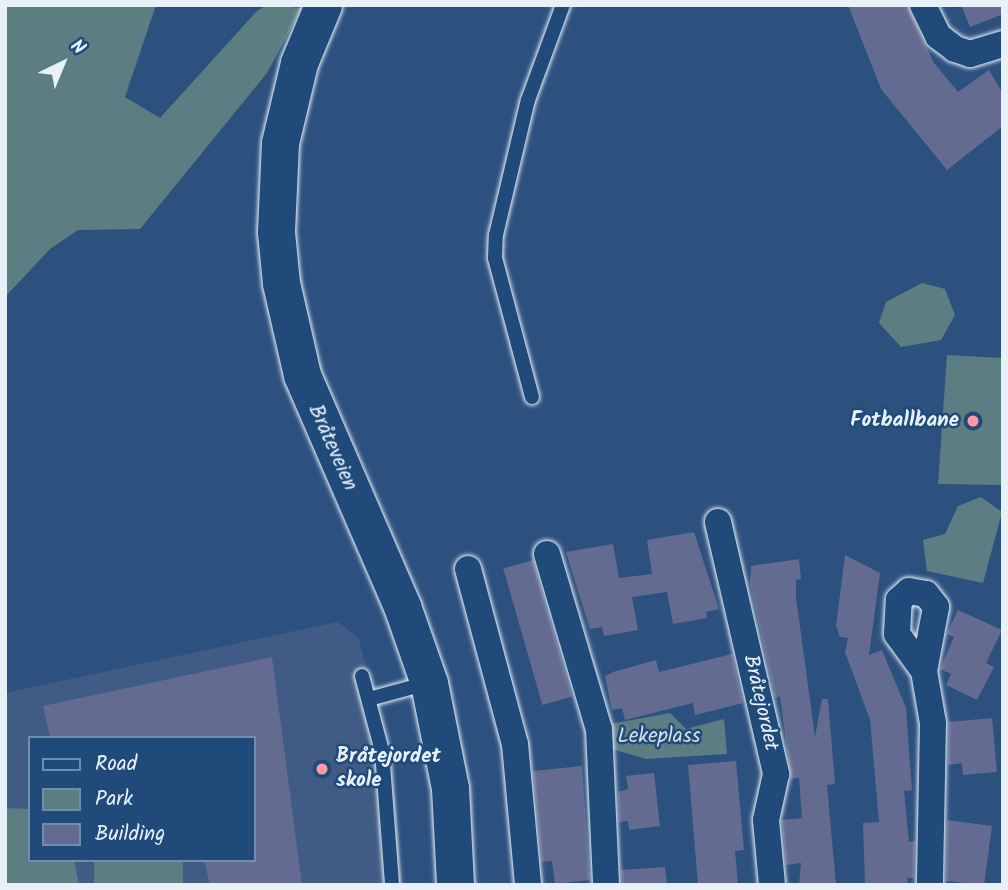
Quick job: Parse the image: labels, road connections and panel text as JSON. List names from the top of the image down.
{
  "streets": {
    "main road": ["Bråteveien"],
    "street": ["Bråtejordet"]
  },
  "parks": ["Lekeplass"],
  "places": ["Fotballbane", "Bråtejordet skole"],
  "legend": ["Road", "Park", "Building"],
  "north": "top right"
}
